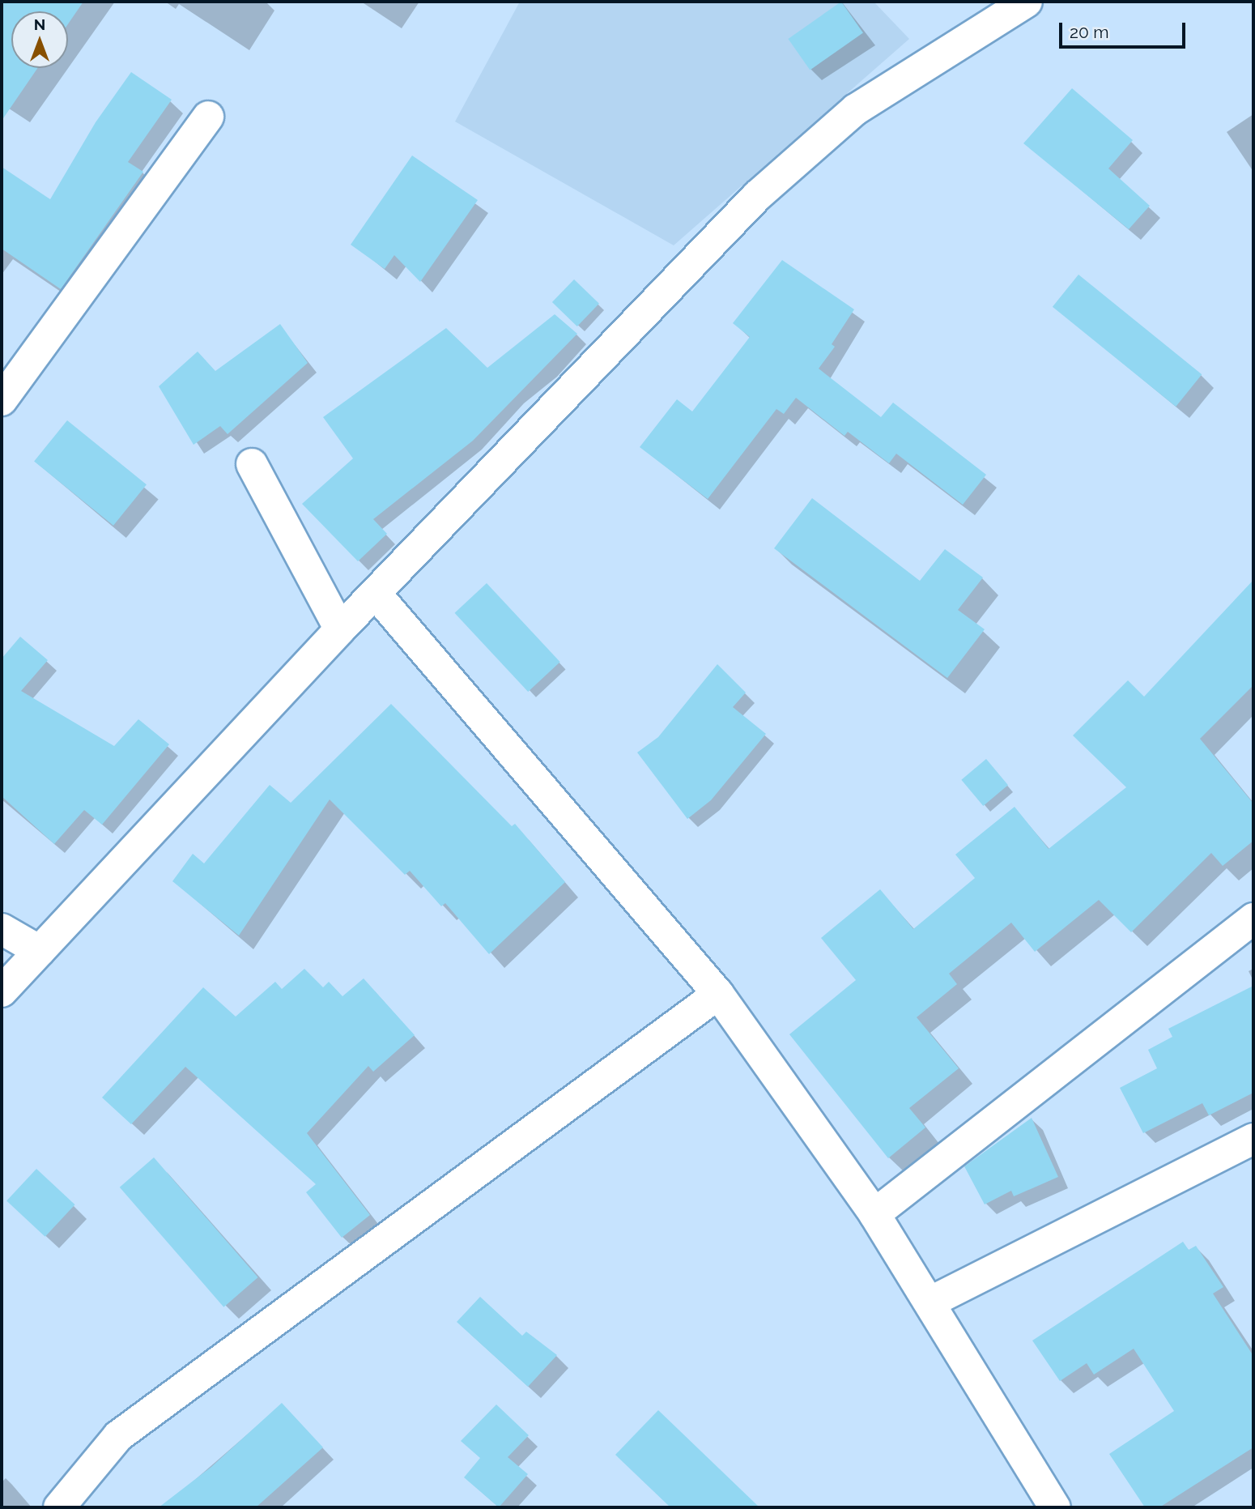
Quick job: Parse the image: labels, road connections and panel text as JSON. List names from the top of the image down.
{
  "scale_bar": "20 m",
  "north": "top"
}
